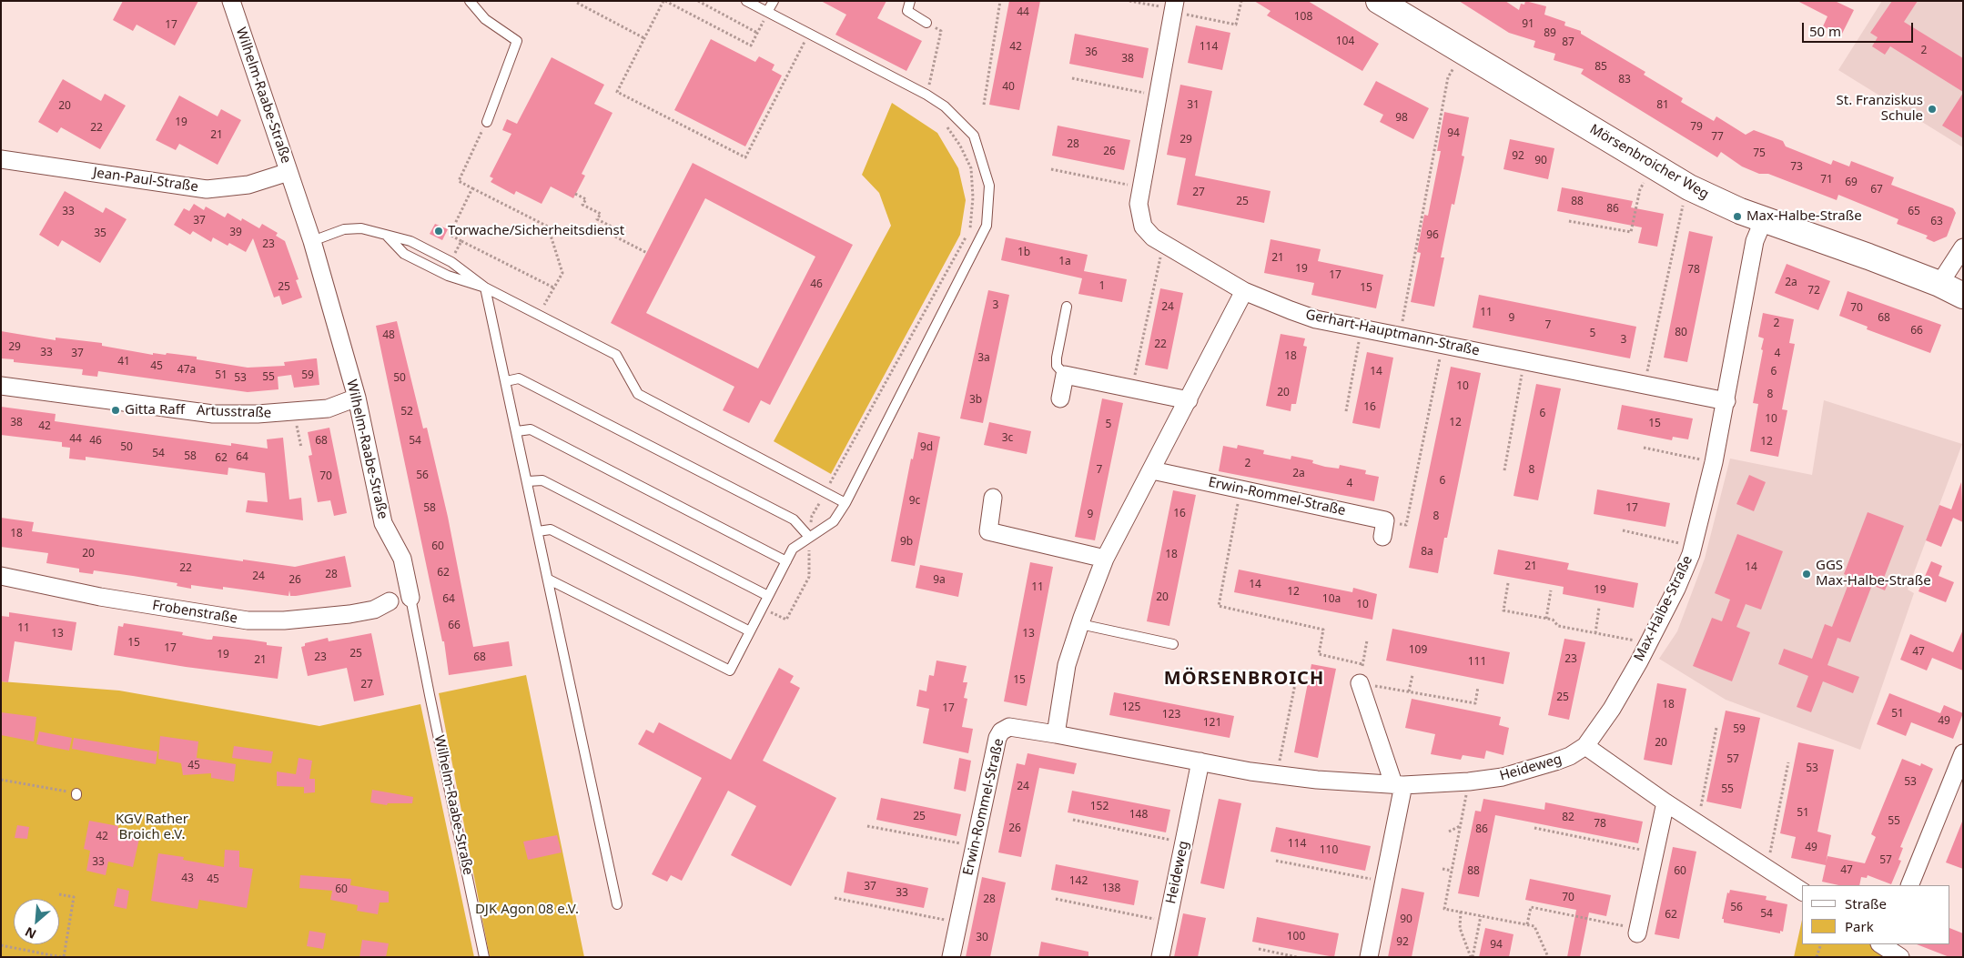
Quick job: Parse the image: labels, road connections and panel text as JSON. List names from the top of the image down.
{
  "streets": {
    "street": [
      "Wilhelm-Raabe-Straße",
      "Mörsenbroicher Weg",
      "Jean-Paul-Straße",
      "Gerhart-Hauptmann-Straße",
      "Artusstraße",
      "Erwin-Rommel-Straße",
      "Max-Halbe-Straße",
      "Frobenstraße",
      "Heideweg"
    ]
  },
  "crossings": [
    ["Wilhelm-Raabe-Straße", "Jean-Paul-Straße"],
    ["Wilhelm-Raabe-Straße", "Artusstraße"],
    ["Mörsenbroicher Weg", "Max-Halbe-Straße"],
    ["Gerhart-Hauptmann-Straße", "Max-Halbe-Straße"],
    ["Erwin-Rommel-Straße", "Heideweg"],
    ["Max-Halbe-Straße", "Heideweg"]
  ],
  "districts": ["MÖRSENBROICH"],
  "parks": ["KGV Rather Broich e.V.", "DJK Agon 08 e.V."],
  "places": [
    "St. Franziskus Schule",
    "Max-Halbe-Straße",
    "Torwache/Sicherheitsdienst",
    "Gitta Raff",
    "GGS Max-Halbe-Straße"
  ],
  "house_numbers": [
    "44",
    "108",
    "91",
    "17",
    "89",
    "104",
    "87",
    "42",
    "114",
    "2",
    "36",
    "38",
    "85",
    "83",
    "40",
    "31",
    "81",
    "20",
    "98",
    "19",
    "79",
    "22",
    "94",
    "21",
    "77",
    "29",
    "28",
    "26",
    "75",
    "92",
    "90",
    "73",
    "71",
    "69",
    "67",
    "27",
    "25",
    "88",
    "86",
    "33",
    "65",
    "37",
    "63",
    "39",
    "35",
    "96",
    "23",
    "1b",
    "21",
    "1a",
    "19",
    "78",
    "17",
    "2a",
    "46",
    "1",
    "25",
    "15",
    "72",
    "3",
    "24",
    "70",
    "11",
    "9",
    "68",
    "2",
    "7",
    "66",
    "80",
    "5",
    "48",
    "3",
    "22",
    "29",
    "33",
    "37",
    "4",
    "18",
    "3a",
    "41",
    "45",
    "47a",
    "14",
    "6",
    "51",
    "59",
    "55",
    "53",
    "50",
    "10",
    "20",
    "8",
    "3b",
    "16",
    "52",
    "6",
    "10",
    "38",
    "12",
    "15",
    "5",
    "42",
    "3c",
    "44",
    "46",
    "68",
    "54",
    "12",
    "50",
    "9d",
    "54",
    "58",
    "64",
    "62",
    "2",
    "7",
    "8",
    "2a",
    "56",
    "70",
    "6",
    "4",
    "9c",
    "58",
    "17",
    "16",
    "9",
    "8",
    "18",
    "9b",
    "60",
    "8a",
    "20",
    "18",
    "21",
    "14",
    "22",
    "62",
    "28",
    "24",
    "26",
    "9a",
    "14",
    "11",
    "19",
    "12",
    "20",
    "64",
    "10a",
    "10",
    "66",
    "11",
    "13",
    "13",
    "15",
    "17",
    "109",
    "47",
    "25",
    "19",
    "23",
    "68",
    "23",
    "21",
    "111",
    "15",
    "27",
    "25",
    "18",
    "125",
    "17",
    "51",
    "123",
    "49",
    "121",
    "59",
    "20",
    "57",
    "45",
    "53",
    "53",
    "24",
    "55",
    "152",
    "51",
    "148",
    "25",
    "82",
    "55",
    "78",
    "26",
    "86",
    "42",
    "114",
    "49",
    "110",
    "57",
    "33",
    "47",
    "88",
    "60",
    "43",
    "45",
    "142",
    "37",
    "138",
    "60",
    "33",
    "70",
    "28",
    "56",
    "54",
    "62",
    "90",
    "100",
    "30",
    "92",
    "94"
  ],
  "legend": ["Straße", "Park"],
  "scale_bar": "50 m",
  "north": "bottom left"
}
